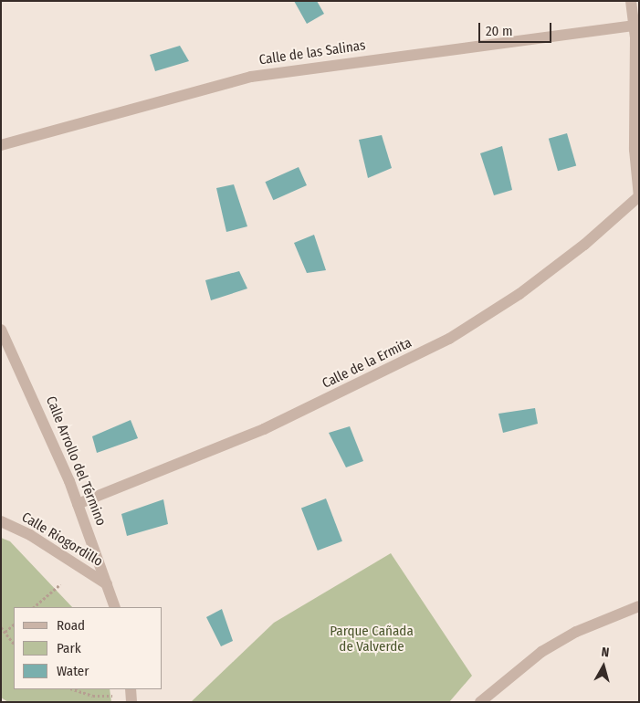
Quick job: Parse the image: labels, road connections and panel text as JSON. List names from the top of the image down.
{
  "streets": {
    "street": [
      "Calle de las Salinas",
      "Calle de la Ermita",
      "Calle Arrollo del Término",
      "Calle Riogordillo"
    ]
  },
  "crossings": [
    ["Calle de la Ermita", "Calle Arrollo del Término"],
    ["Calle Arrollo del Término", "Calle Riogordillo"]
  ],
  "parks": ["Parque Cañada de Valverde"],
  "legend": ["Road", "Park", "Water"],
  "scale_bar": "20 m",
  "north": "top"
}
